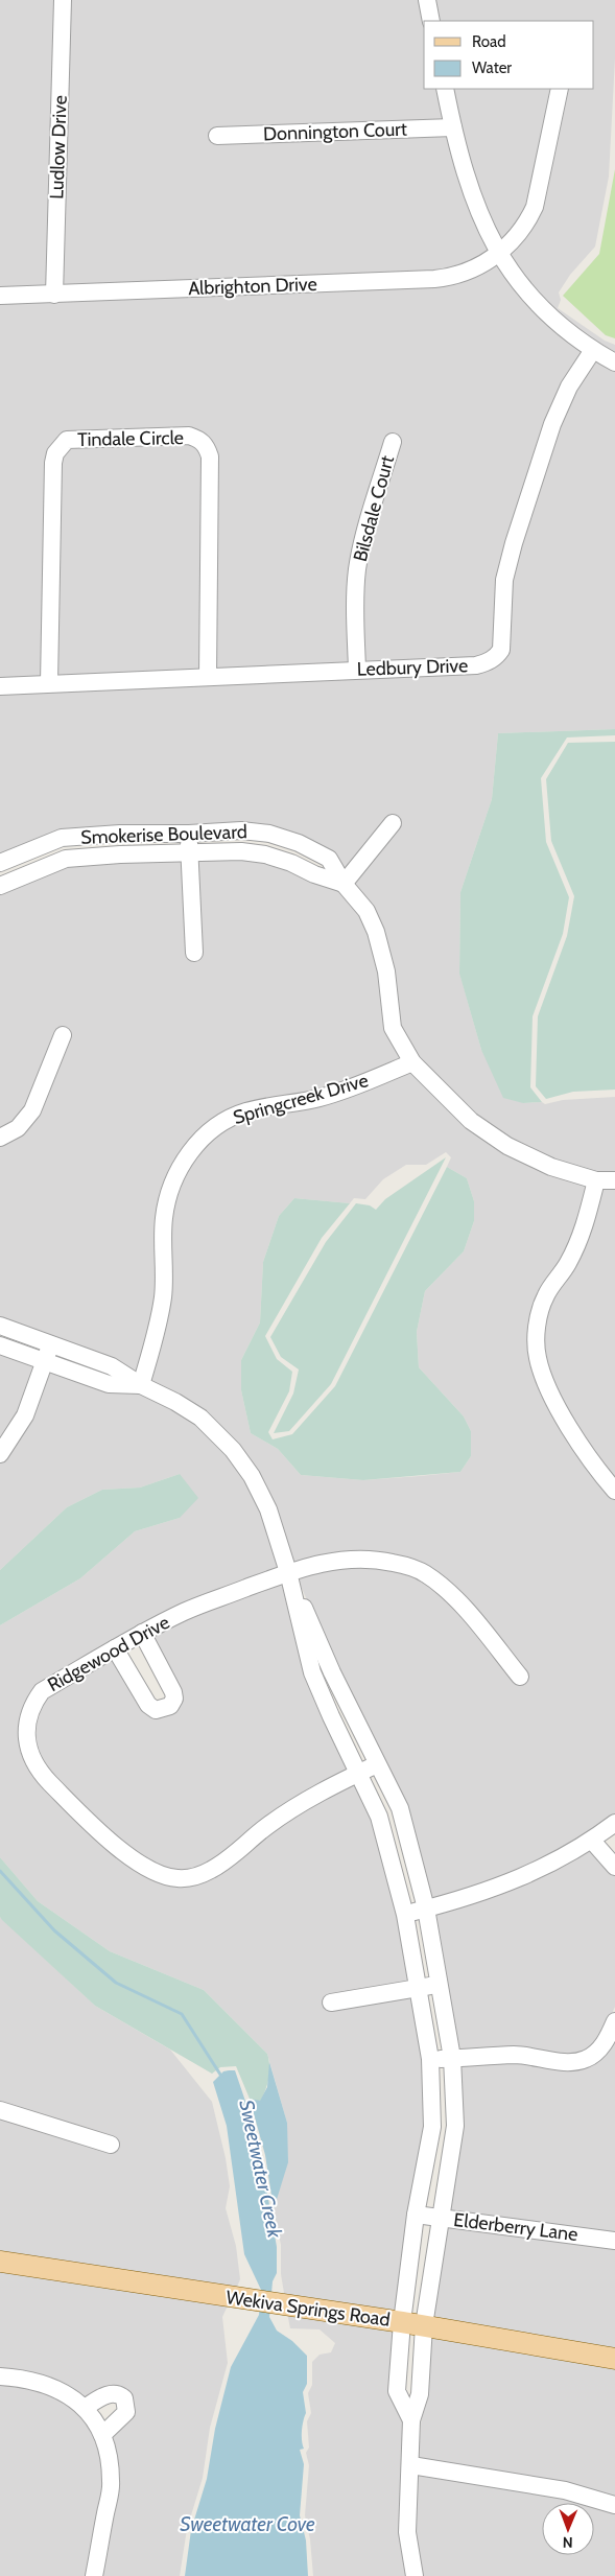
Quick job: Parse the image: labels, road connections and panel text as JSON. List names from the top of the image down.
{
  "streets": {
    "main road": ["Wekiva Springs Road"],
    "street": [
      "Donnington Court",
      "Ludlow Drive",
      "Albrighton Drive",
      "Tindale Circle",
      "Bilsdale Court",
      "Ledbury Drive",
      "Smokerise Boulevard",
      "Springcreek Drive",
      "Ridgewood Drive",
      "Elderberry Lane"
    ]
  },
  "crossings": [
    ["Ludlow Drive", "Albrighton Drive"],
    ["Tindale Circle", "Ledbury Drive"],
    ["Bilsdale Court", "Ledbury Drive"],
    ["Smokerise Boulevard", "Springcreek Drive"]
  ],
  "water": ["Sweetwater Creek", "Sweetwater Cove"],
  "legend": ["Road", "Water"],
  "north": "bottom"
}
